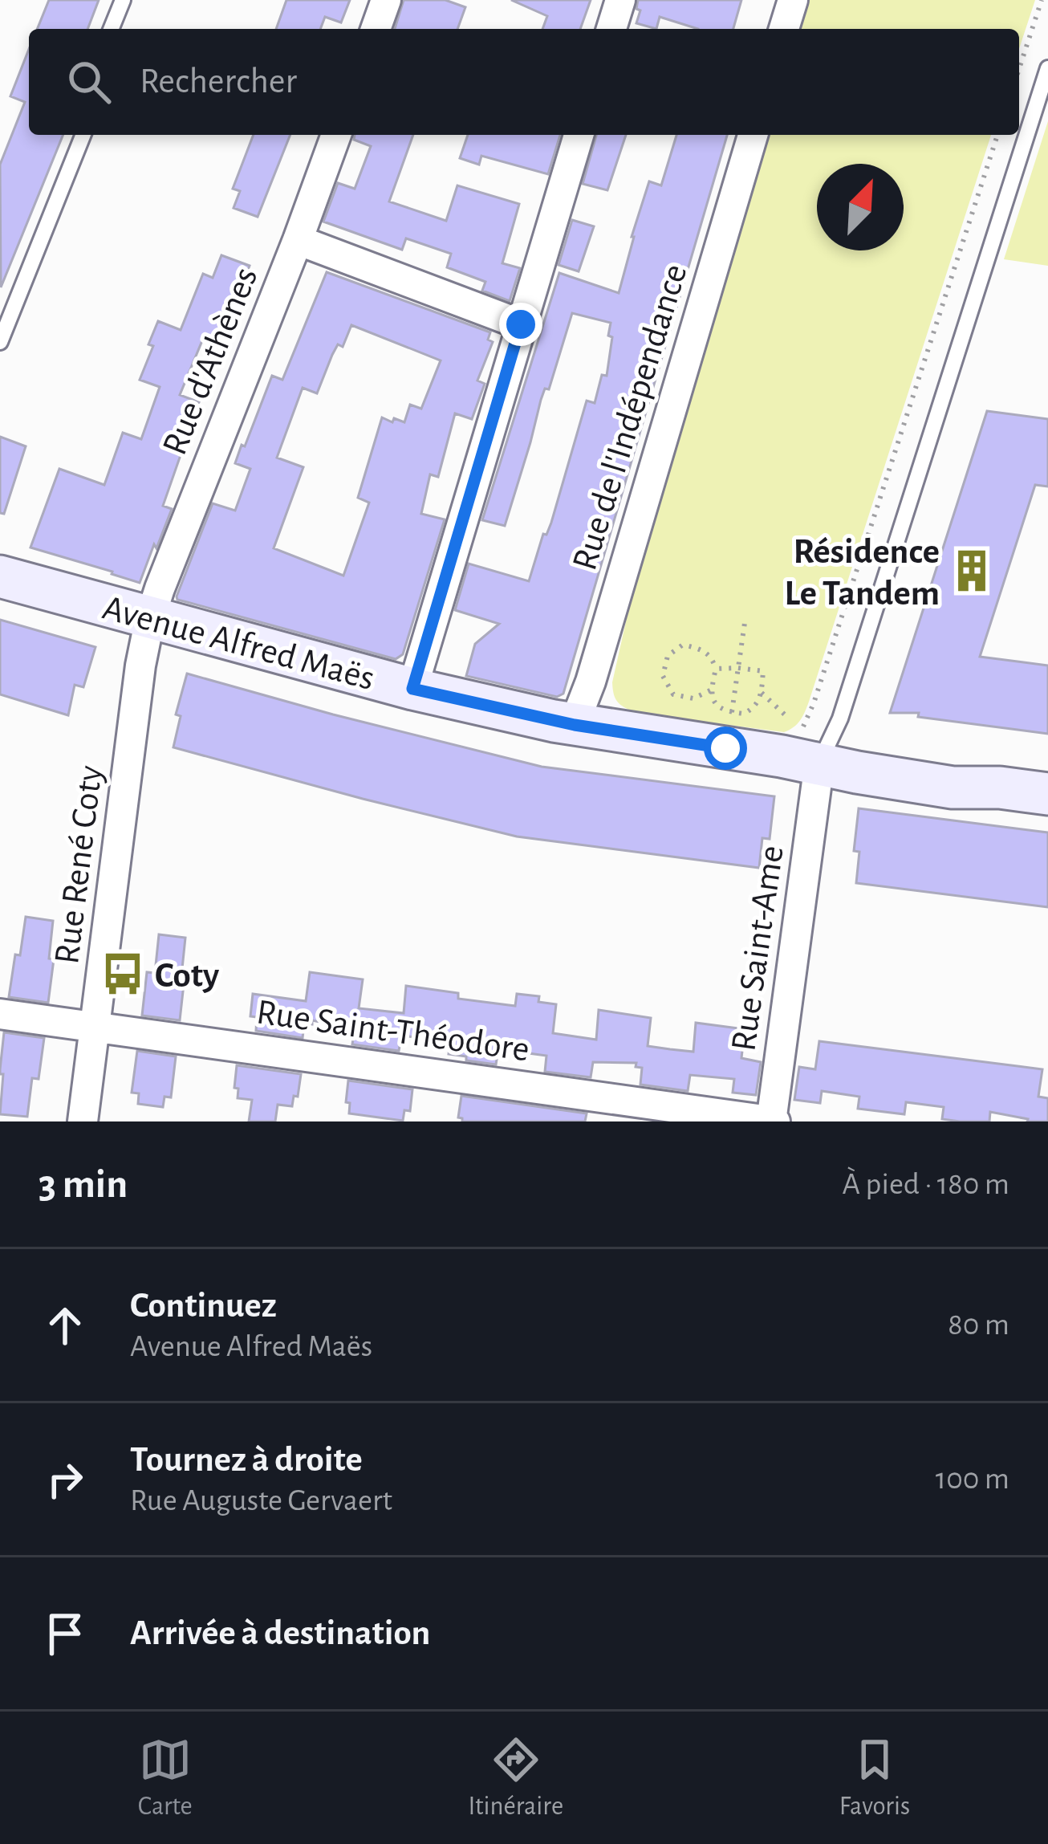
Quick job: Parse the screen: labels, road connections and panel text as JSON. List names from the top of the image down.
{
  "streets": {
    "main road": ["Avenue Alfred Maës"],
    "street": [
      "Rue d'Athènes",
      "Rue de l'Indépendance",
      "Rue René Coty",
      "Rue Saint-Ame",
      "Rue Saint-Théodore"
    ]
  },
  "crossings": [
    ["Rue d'Athènes", "Avenue Alfred Maës"],
    ["Rue d'Athènes", "Rue René Coty"],
    ["Rue de l'Indépendance", "Avenue Alfred Maës"],
    ["Avenue Alfred Maës", "Rue René Coty"],
    ["Avenue Alfred Maës", "Rue Saint-Ame"],
    ["Rue René Coty", "Rue Saint-Théodore"],
    ["Rue Saint-Ame", "Rue Saint-Théodore"]
  ],
  "places": {
    "building": ["Résidence Le Tandem"],
    "bus stop": ["Coty"]
  },
  "north": "top right",
  "page": {
    "search": "Rechercher",
    "heading": ["3 min", "À pied · 180 m"],
    "list": [
      ["Continuez", "Avenue Alfred Maës", "80 m"],
      ["Tournez à droite", "Rue Auguste Gervaert", "100 m"],
      "Arrivée à destination"
    ],
    "nav": ["Carte", "Itinéraire", "Favoris"]
  }
}
